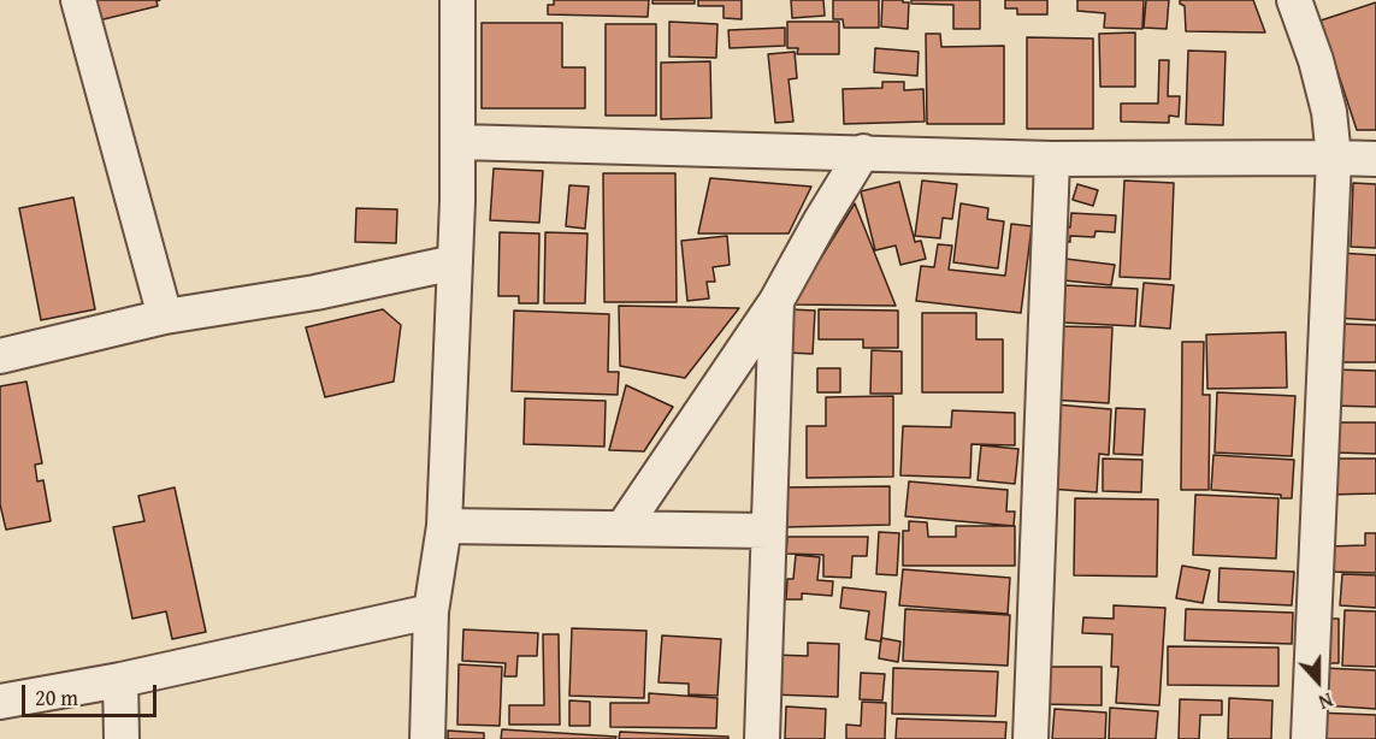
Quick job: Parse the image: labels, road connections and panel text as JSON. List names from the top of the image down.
{
  "scale_bar": "20 m",
  "north": "bottom"
}
